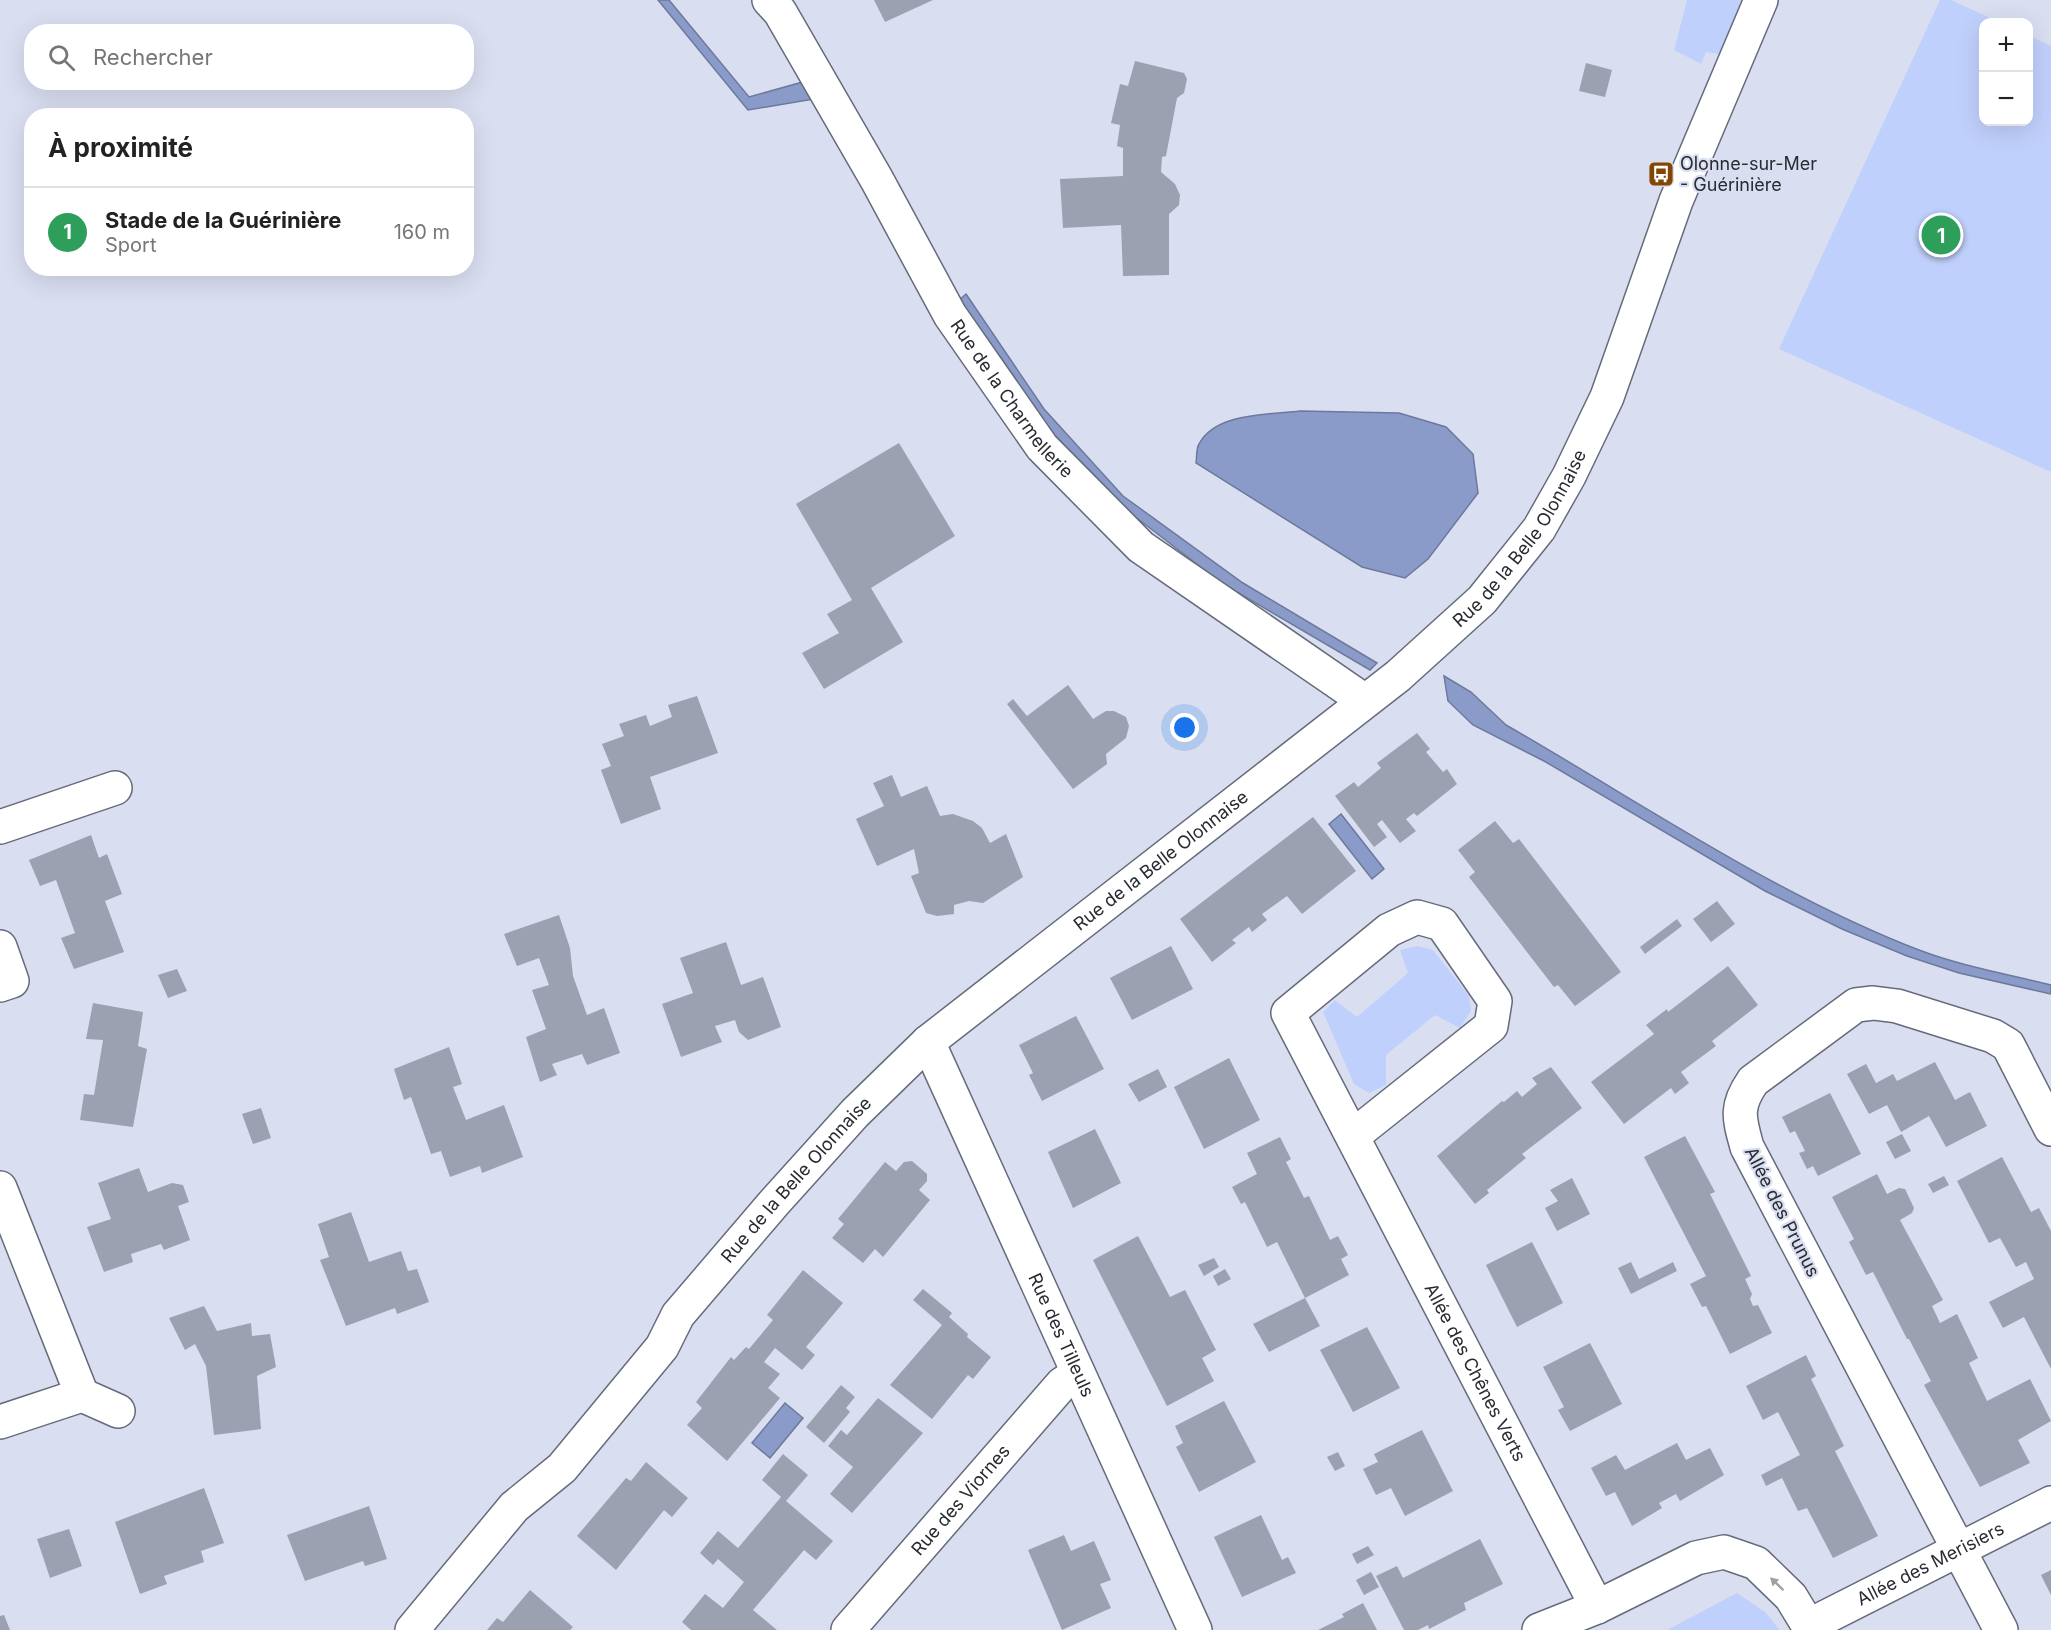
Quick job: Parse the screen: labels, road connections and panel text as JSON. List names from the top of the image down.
{
  "streets": {
    "street": [
      "Rue de la Charmellerie",
      "Rue de la Belle Olonnaise",
      "Allée des Prunus",
      "Rue des Tilleuls",
      "Allée des Chênes Verts",
      "Rue des Viornes",
      "Allée des Merisiers"
    ]
  },
  "crossings": [
    ["Rue de la Charmellerie", "Rue de la Belle Olonnaise"],
    ["Rue de la Belle Olonnaise", "Rue des Tilleuls"],
    ["Allée des Prunus", "Allée des Merisiers"],
    ["Rue des Tilleuls", "Rue des Viornes"]
  ],
  "places": {
    "bus stop": ["Olonne-sur-Mer - Guérinière"]
  },
  "page": {
    "map_buttons": ["+", "−"],
    "search": "Rechercher",
    "heading": "À proximité",
    "list": [
      {
        "mark": "1",
        "name": "Stade de la Guérinière",
        "note": "Sport",
        "value": "160 m"
      }
    ],
    "pins": "1"
  }
}
